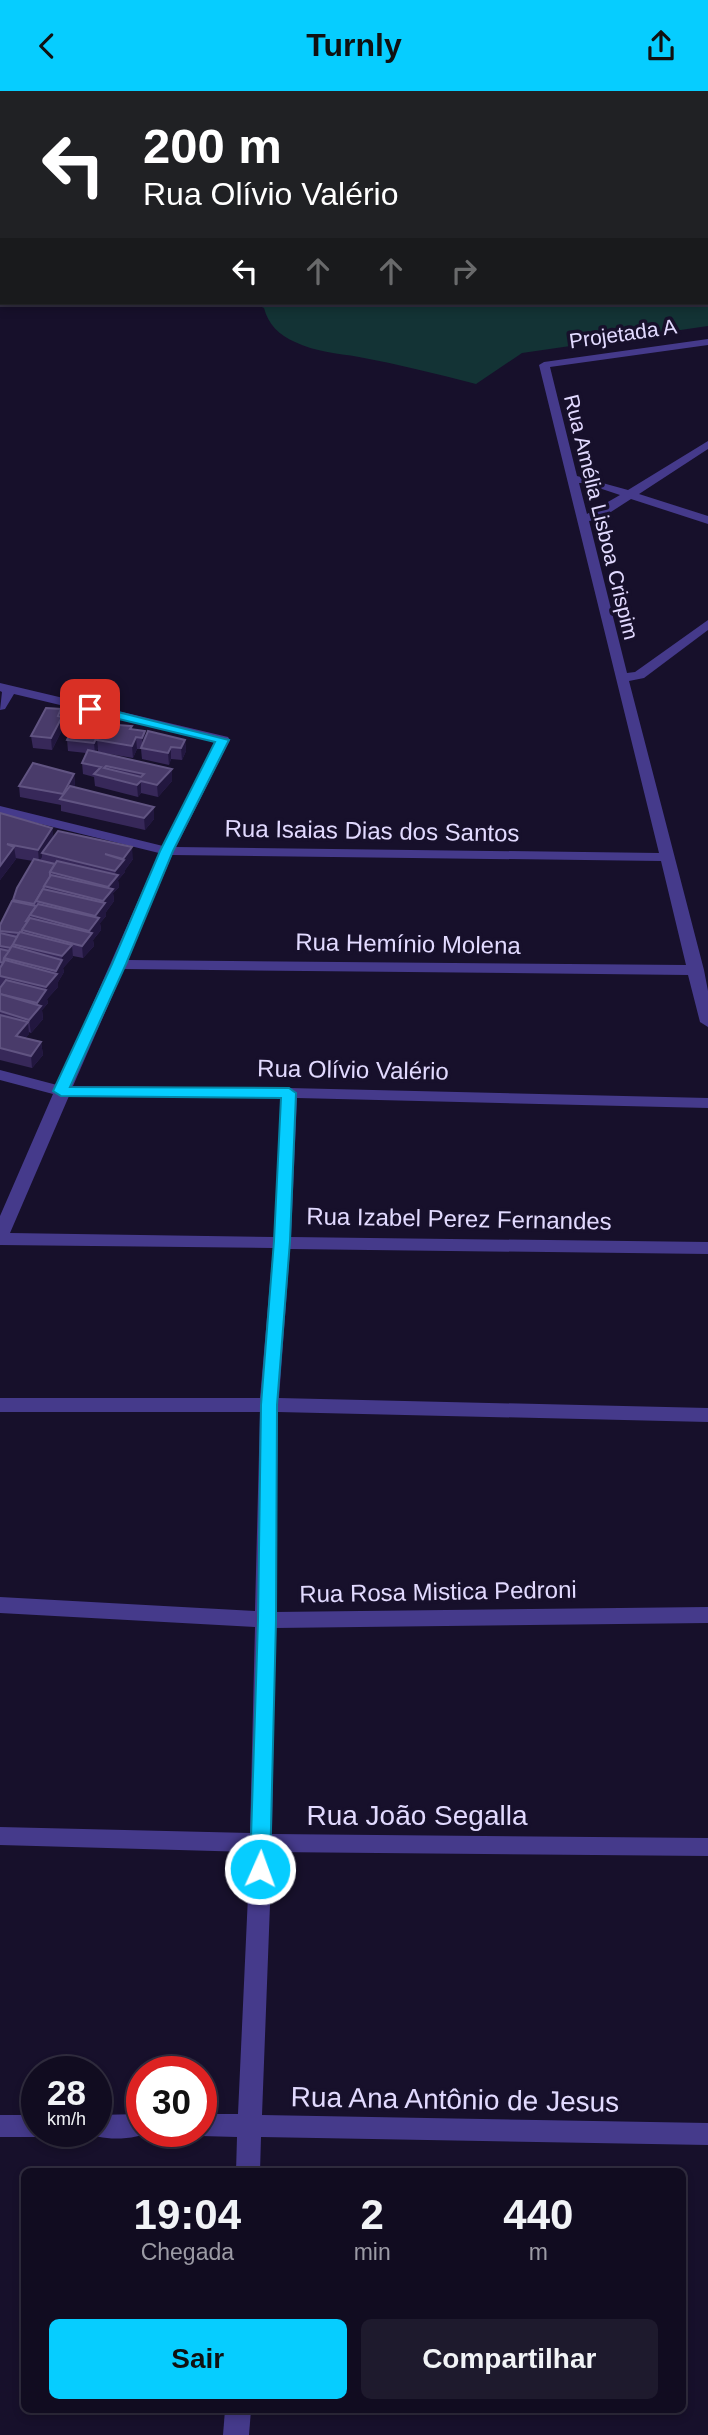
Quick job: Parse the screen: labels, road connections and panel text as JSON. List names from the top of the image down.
{
  "streets": {
    "street": [
      "Projetada A",
      "Rua Amélia Lisboa Crispim",
      "Rua Isaias Dias dos Santos",
      "Rua Hemínio Molena",
      "Rua Olívio Valério",
      "Rua Izabel Perez Fernandes",
      "Rua Rosa Mistica Pedroni",
      "Rua João Segalla",
      "Rua Ana Antônio de Jesus"
    ]
  },
  "crossings": [
    ["Projetada A", "Rua Amélia Lisboa Crispim"],
    ["Rua Amélia Lisboa Crispim", "Rua Isaias Dias dos Santos"],
    ["Rua Amélia Lisboa Crispim", "Rua Hemínio Molena"]
  ],
  "page": {
    "header": "Turnly",
    "turn": ["200 m", "Rua Olívio Valério"],
    "speed": "28 km/h",
    "limit": "30",
    "eta": [
      "19:04",
      "Chegada",
      "2",
      "min",
      "440",
      "m"
    ],
    "buttons": ["Sair", "Compartilhar"]
  }
}
